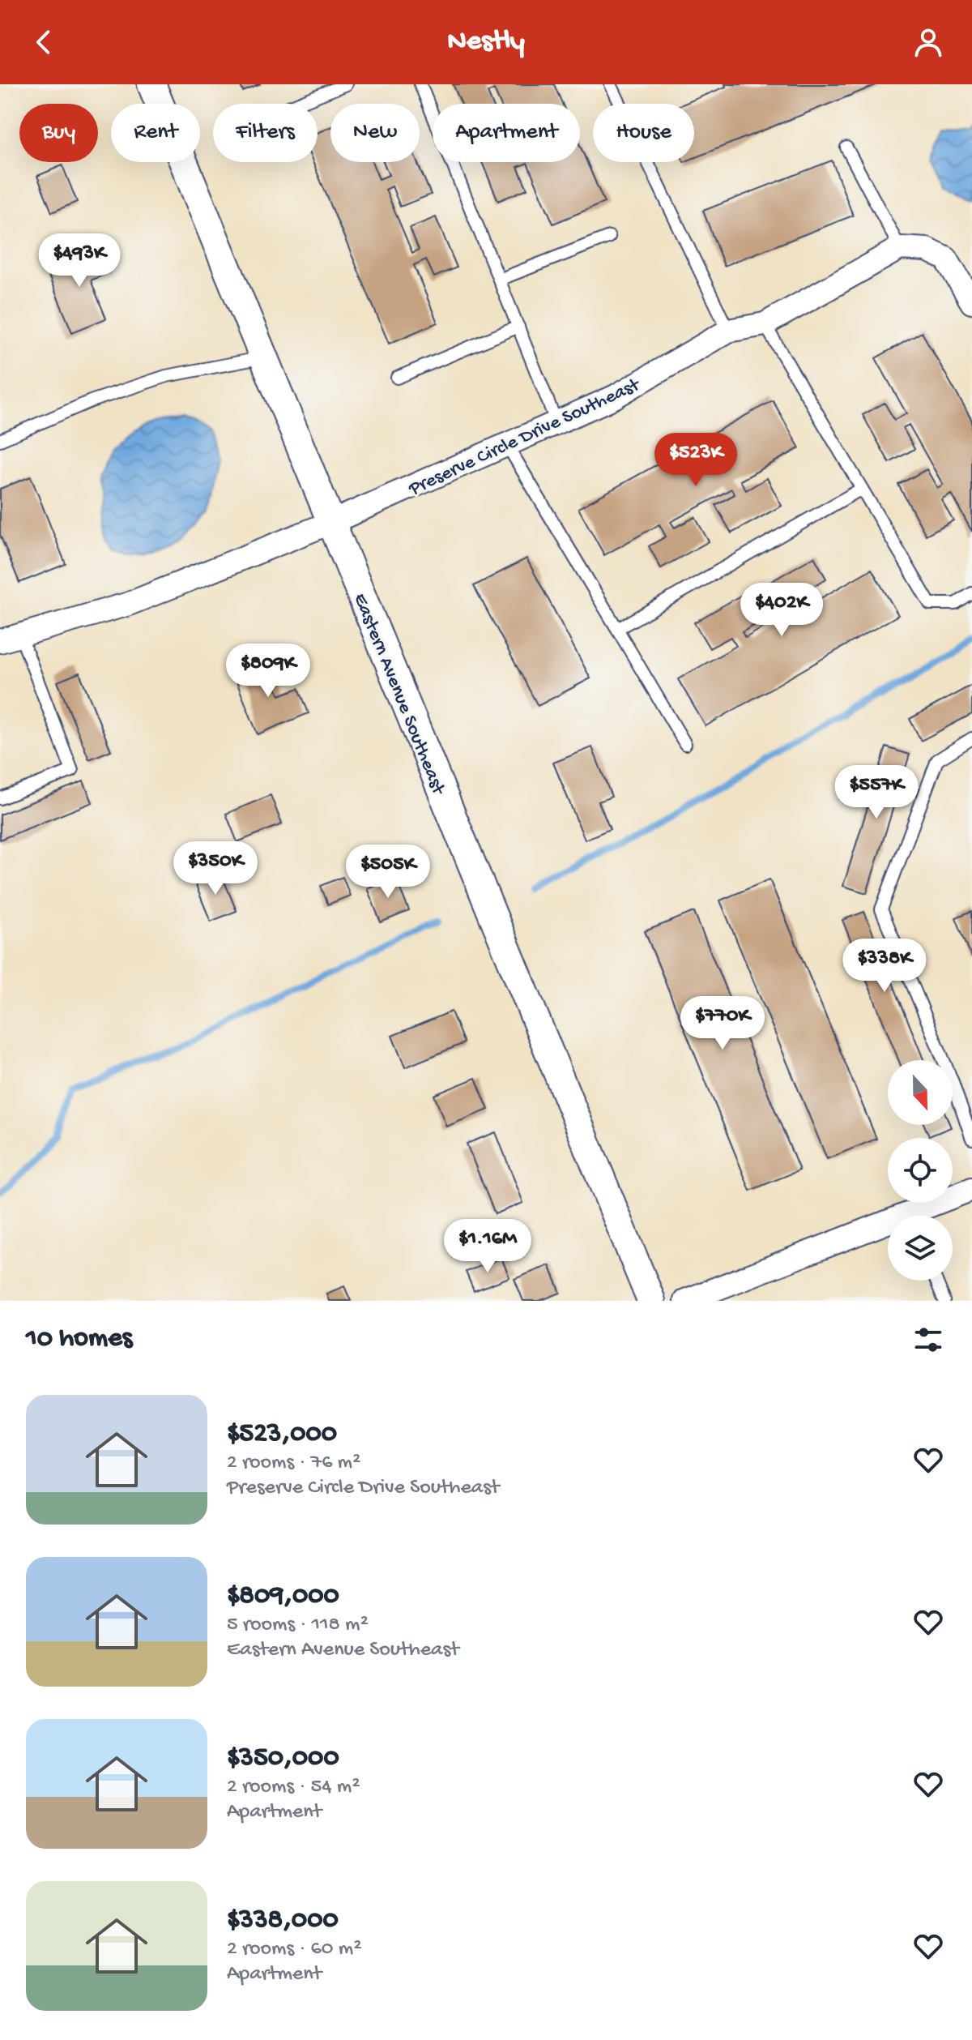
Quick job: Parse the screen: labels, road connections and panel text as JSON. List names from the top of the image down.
{
  "streets": {
    "street": ["Preserve Circle Drive Southeast", "Eastern Avenue Southeast"]
  },
  "crossings": [
    ["Preserve Circle Drive Southeast", "Eastern Avenue Southeast"]
  ],
  "north": "bottom",
  "page": {
    "header": "Nestly",
    "chip": [
      "Buy",
      "Rent",
      "Filters",
      "New",
      "Apartment",
      "House"
    ],
    "price": [
      "$493K",
      "$523K",
      "$402K",
      "$809K",
      "$557K",
      "$350K",
      "$505K",
      "$338K",
      "$770K",
      "$1.16M"
    ],
    "heading": "10 homes",
    "list": [
      {
        "name": "$523,000",
        "note": "2 rooms · 76 m² · Preserve Circle Drive Southeast"
      },
      {
        "name": "$809,000",
        "note": "5 rooms · 118 m² · Eastern Avenue Southeast"
      },
      {
        "name": "$350,000",
        "note": "2 rooms · 54 m² · Apartment"
      },
      {
        "name": "$338,000",
        "note": "2 rooms · 60 m² · Apartment"
      }
    ]
  }
}
